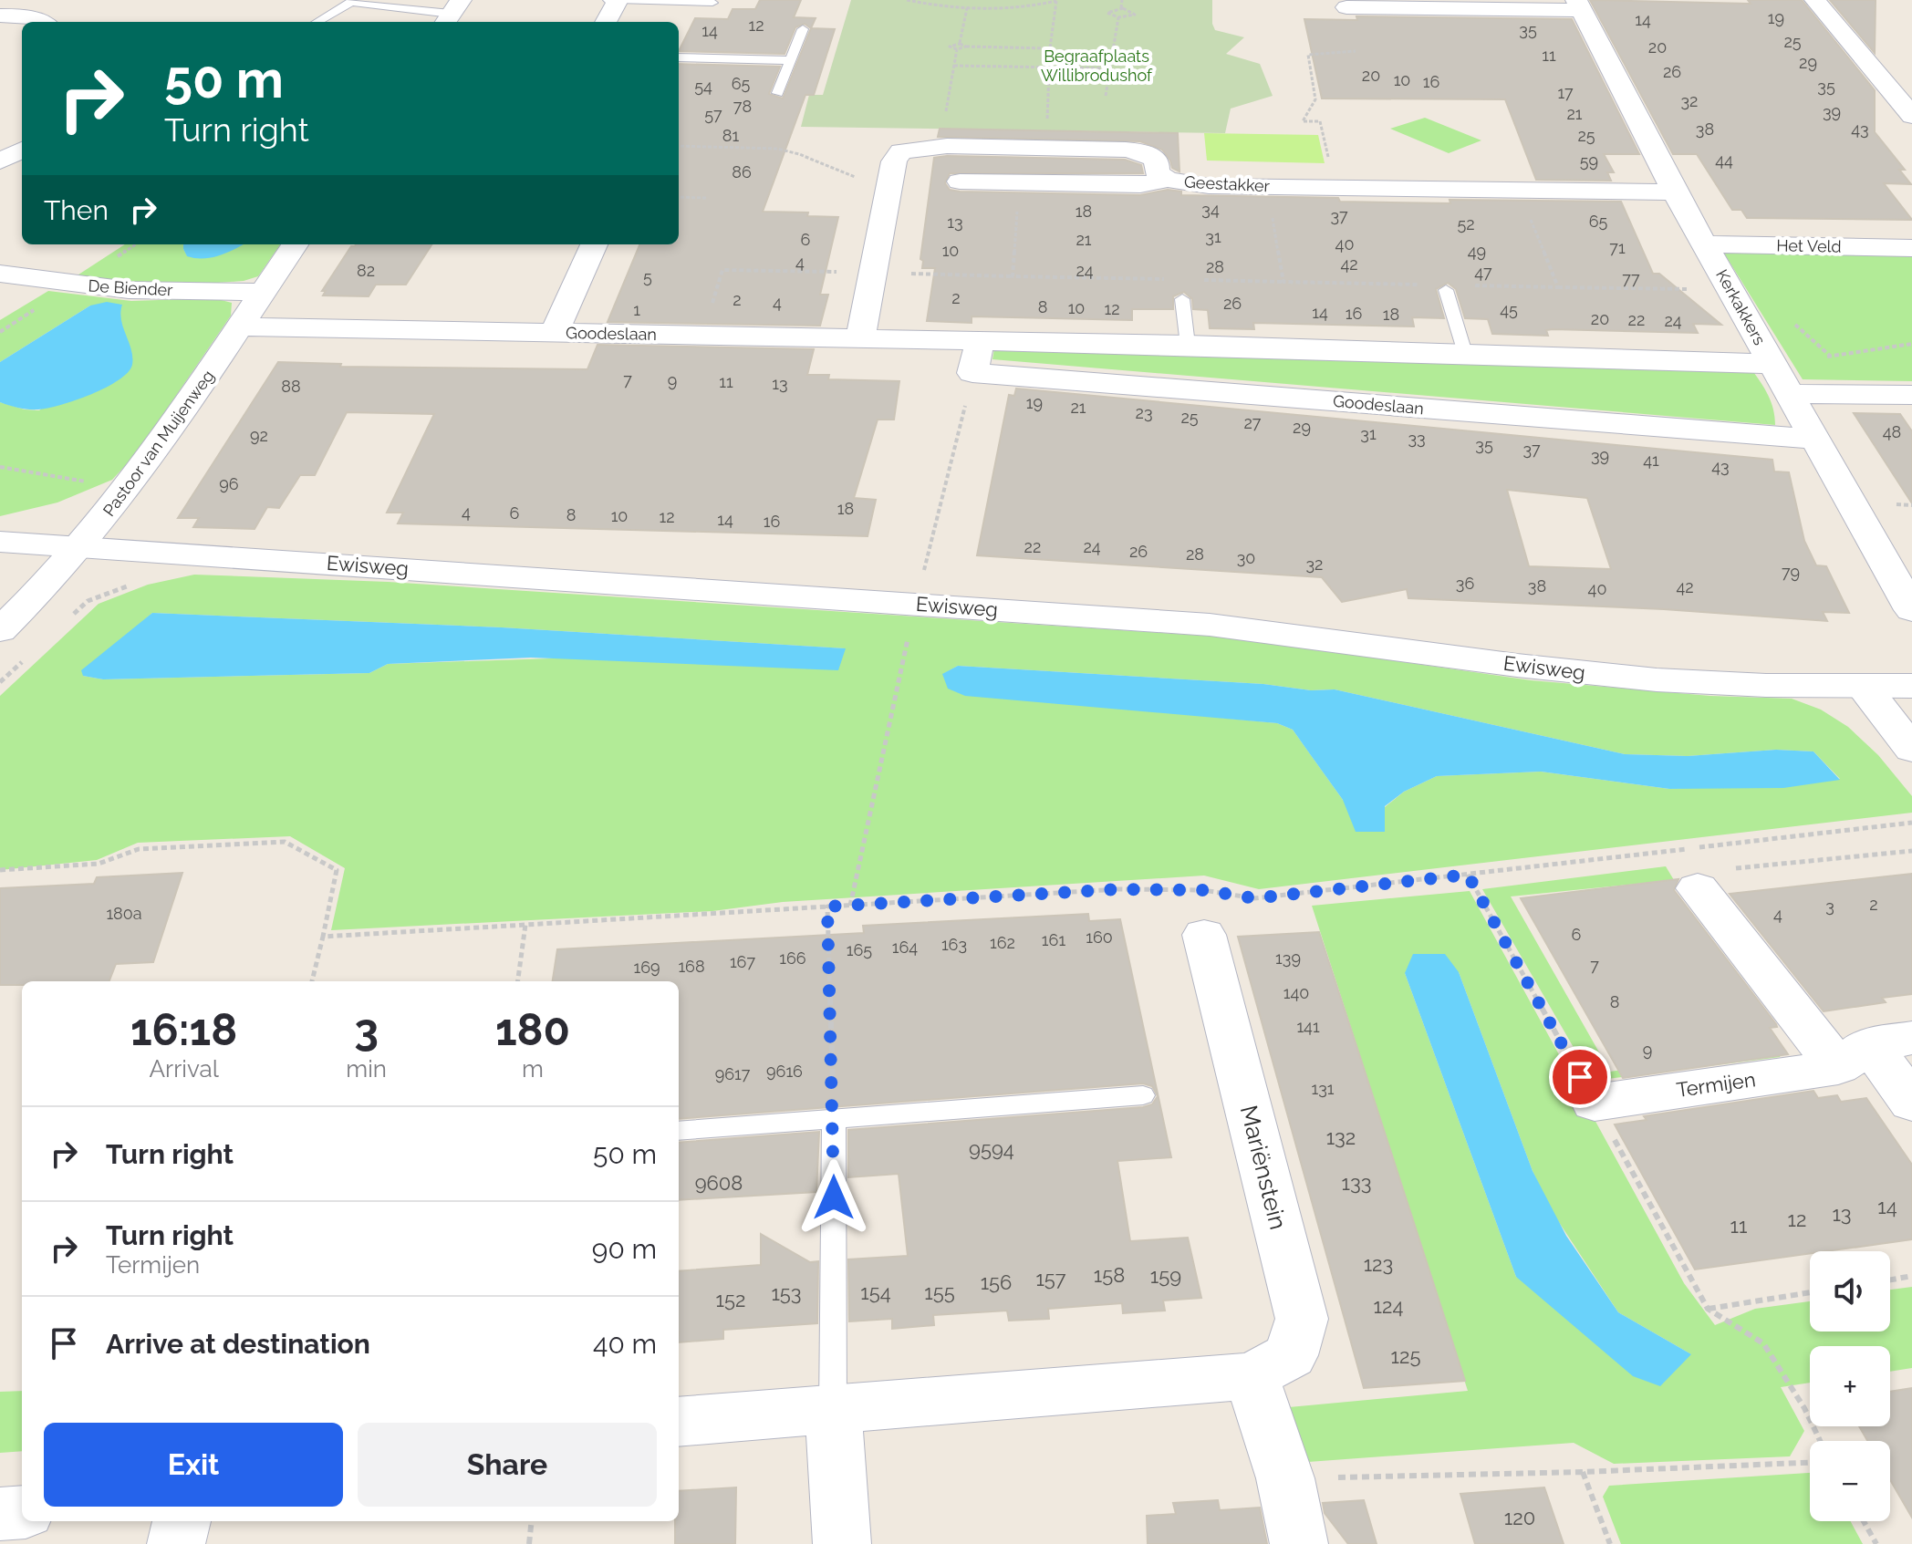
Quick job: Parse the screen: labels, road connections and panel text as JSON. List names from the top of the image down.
{
  "streets": {
    "street": [
      "Geestakker",
      "Het Veld",
      "De Biender",
      "Kerkakkers",
      "Goodeslaan",
      "Pastoor van Muijenweg",
      "Ewisweg",
      "Termijen",
      "Mariënstein"
    ]
  },
  "crossings": [
    ["Geestakker", "Kerkakkers"],
    ["Geestakker", "Goodeslaan"],
    ["Het Veld", "Kerkakkers"],
    ["De Biender", "Pastoor van Muijenweg"],
    ["Kerkakkers", "Goodeslaan"],
    ["Goodeslaan", "Pastoor van Muijenweg"],
    ["Pastoor van Muijenweg", "Ewisweg"]
  ],
  "parks": ["Begraafplaats Willibrodushof"],
  "house_numbers": [
    "19",
    "14",
    "12",
    "35",
    "14",
    "25",
    "20",
    "11",
    "29",
    "26",
    "20",
    "10",
    "16",
    "65",
    "54",
    "35",
    "17",
    "32",
    "78",
    "39",
    "21",
    "57",
    "38",
    "43",
    "81",
    "25",
    "44",
    "59",
    "86",
    "34",
    "18",
    "37",
    "65",
    "13",
    "52",
    "31",
    "6",
    "21",
    "40",
    "71",
    "10",
    "49",
    "4",
    "42",
    "28",
    "82",
    "24",
    "47",
    "5",
    "77",
    "2",
    "2",
    "4",
    "26",
    "8",
    "10",
    "12",
    "1",
    "45",
    "14",
    "16",
    "18",
    "20",
    "22",
    "24",
    "7",
    "9",
    "11",
    "13",
    "88",
    "19",
    "21",
    "23",
    "25",
    "27",
    "29",
    "48",
    "31",
    "92",
    "33",
    "35",
    "37",
    "39",
    "41",
    "43",
    "96",
    "18",
    "4",
    "6",
    "8",
    "10",
    "12",
    "14",
    "16",
    "22",
    "24",
    "26",
    "28",
    "30",
    "32",
    "79",
    "36",
    "38",
    "42",
    "40",
    "2",
    "3",
    "180a",
    "4",
    "6",
    "160",
    "161",
    "162",
    "163",
    "164",
    "165",
    "166",
    "139",
    "167",
    "7",
    "168",
    "169",
    "140",
    "8",
    "141",
    "9",
    "9616",
    "9617",
    "131",
    "132",
    "9594",
    "9608",
    "133",
    "14",
    "13",
    "12",
    "11",
    "123",
    "158",
    "159",
    "157",
    "156",
    "154",
    "155",
    "153",
    "152",
    "124",
    "125",
    "120"
  ],
  "page": {
    "turn": ["50 m", "Turn right"],
    "then": "Then",
    "eta": [
      "16:18",
      "Arrival",
      "3",
      "min",
      "180",
      "m"
    ],
    "list": [
      {
        "name": "Turn right",
        "value": "50 m"
      },
      {
        "name": "Turn right",
        "note": "Termijen",
        "value": "90 m"
      },
      {
        "name": "Arrive at destination",
        "value": "40 m"
      }
    ],
    "map_buttons": ["+", "−"],
    "buttons": ["Exit", "Share"]
  }
}
